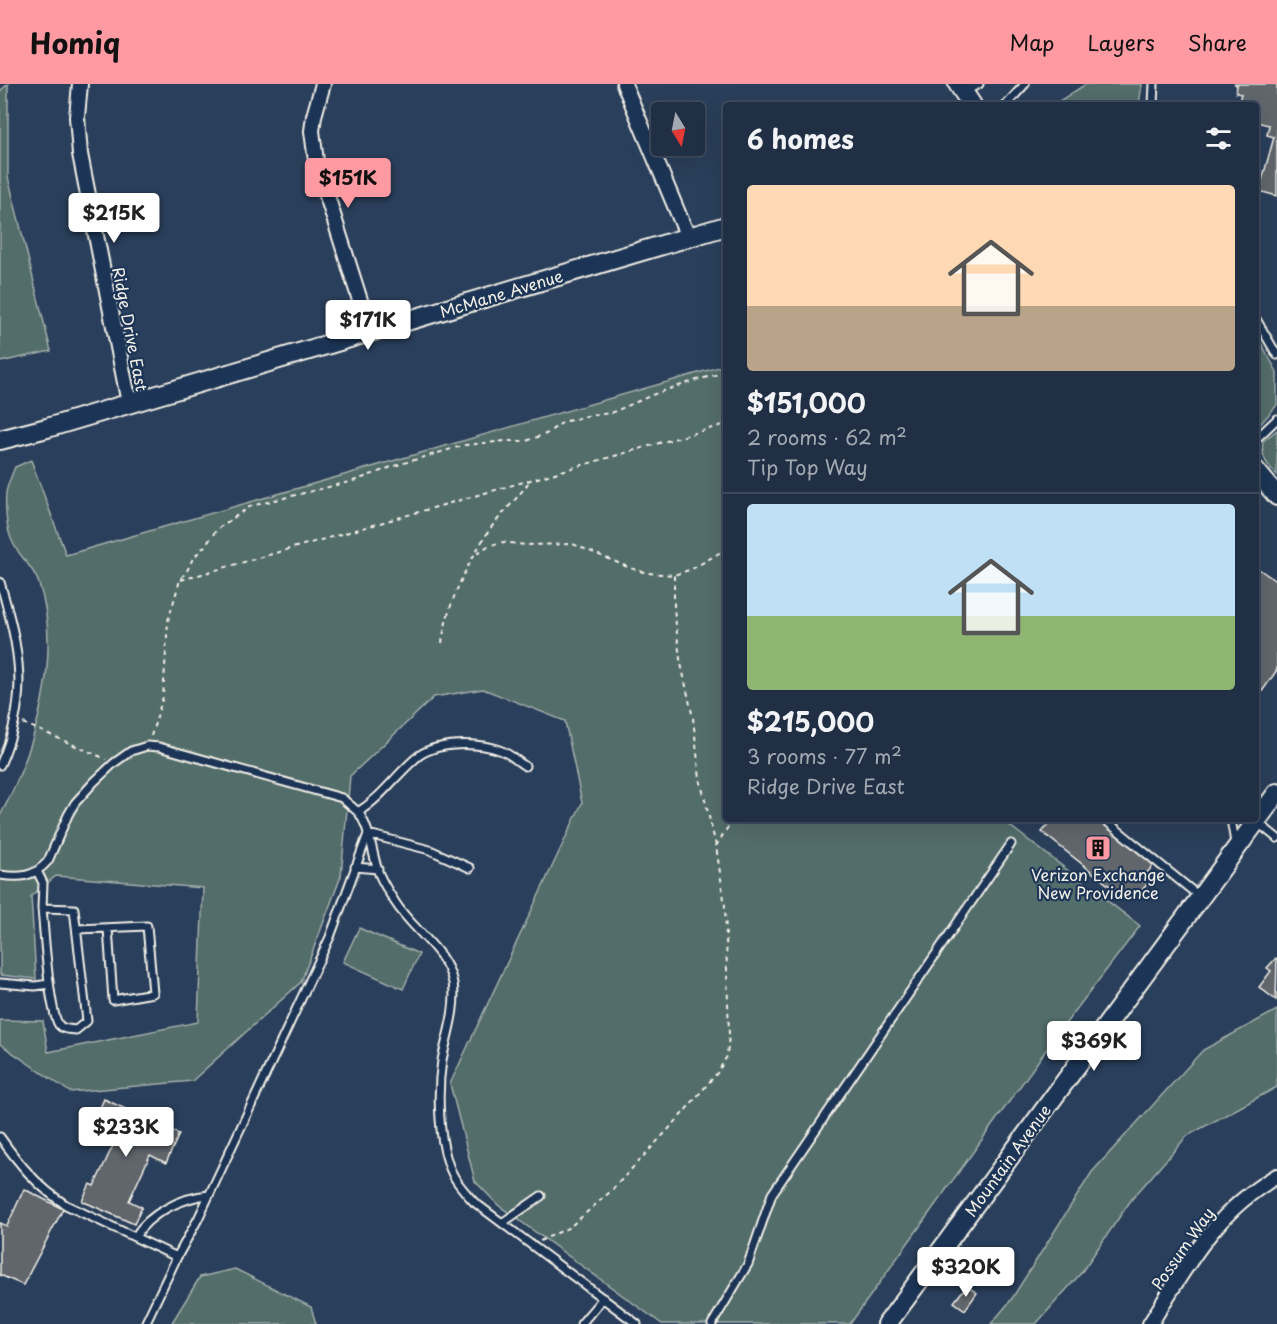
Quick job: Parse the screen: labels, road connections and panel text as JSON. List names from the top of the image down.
{
  "streets": {
    "street": [
      "McMane Avenue",
      "Ridge Drive East",
      "Mountain Avenue",
      "Possum Way"
    ]
  },
  "crossings": [
    ["McMane Avenue", "Ridge Drive East"]
  ],
  "places": {
    "building": ["Verizon Exchange New Providence"]
  },
  "north": "bottom",
  "page": {
    "header": "Homiq",
    "nav": ["Map", "Layers", "Share"],
    "heading": "6 homes",
    "price": [
      "$151K",
      "$215K",
      "$171K",
      "$369K",
      "$233K",
      "$320K"
    ],
    "list": [
      {
        "name": "$151,000",
        "note": "2 rooms · 62 m² · Tip Top Way"
      },
      {
        "name": "$215,000",
        "note": "3 rooms · 77 m² · Ridge Drive East"
      }
    ]
  }
}
